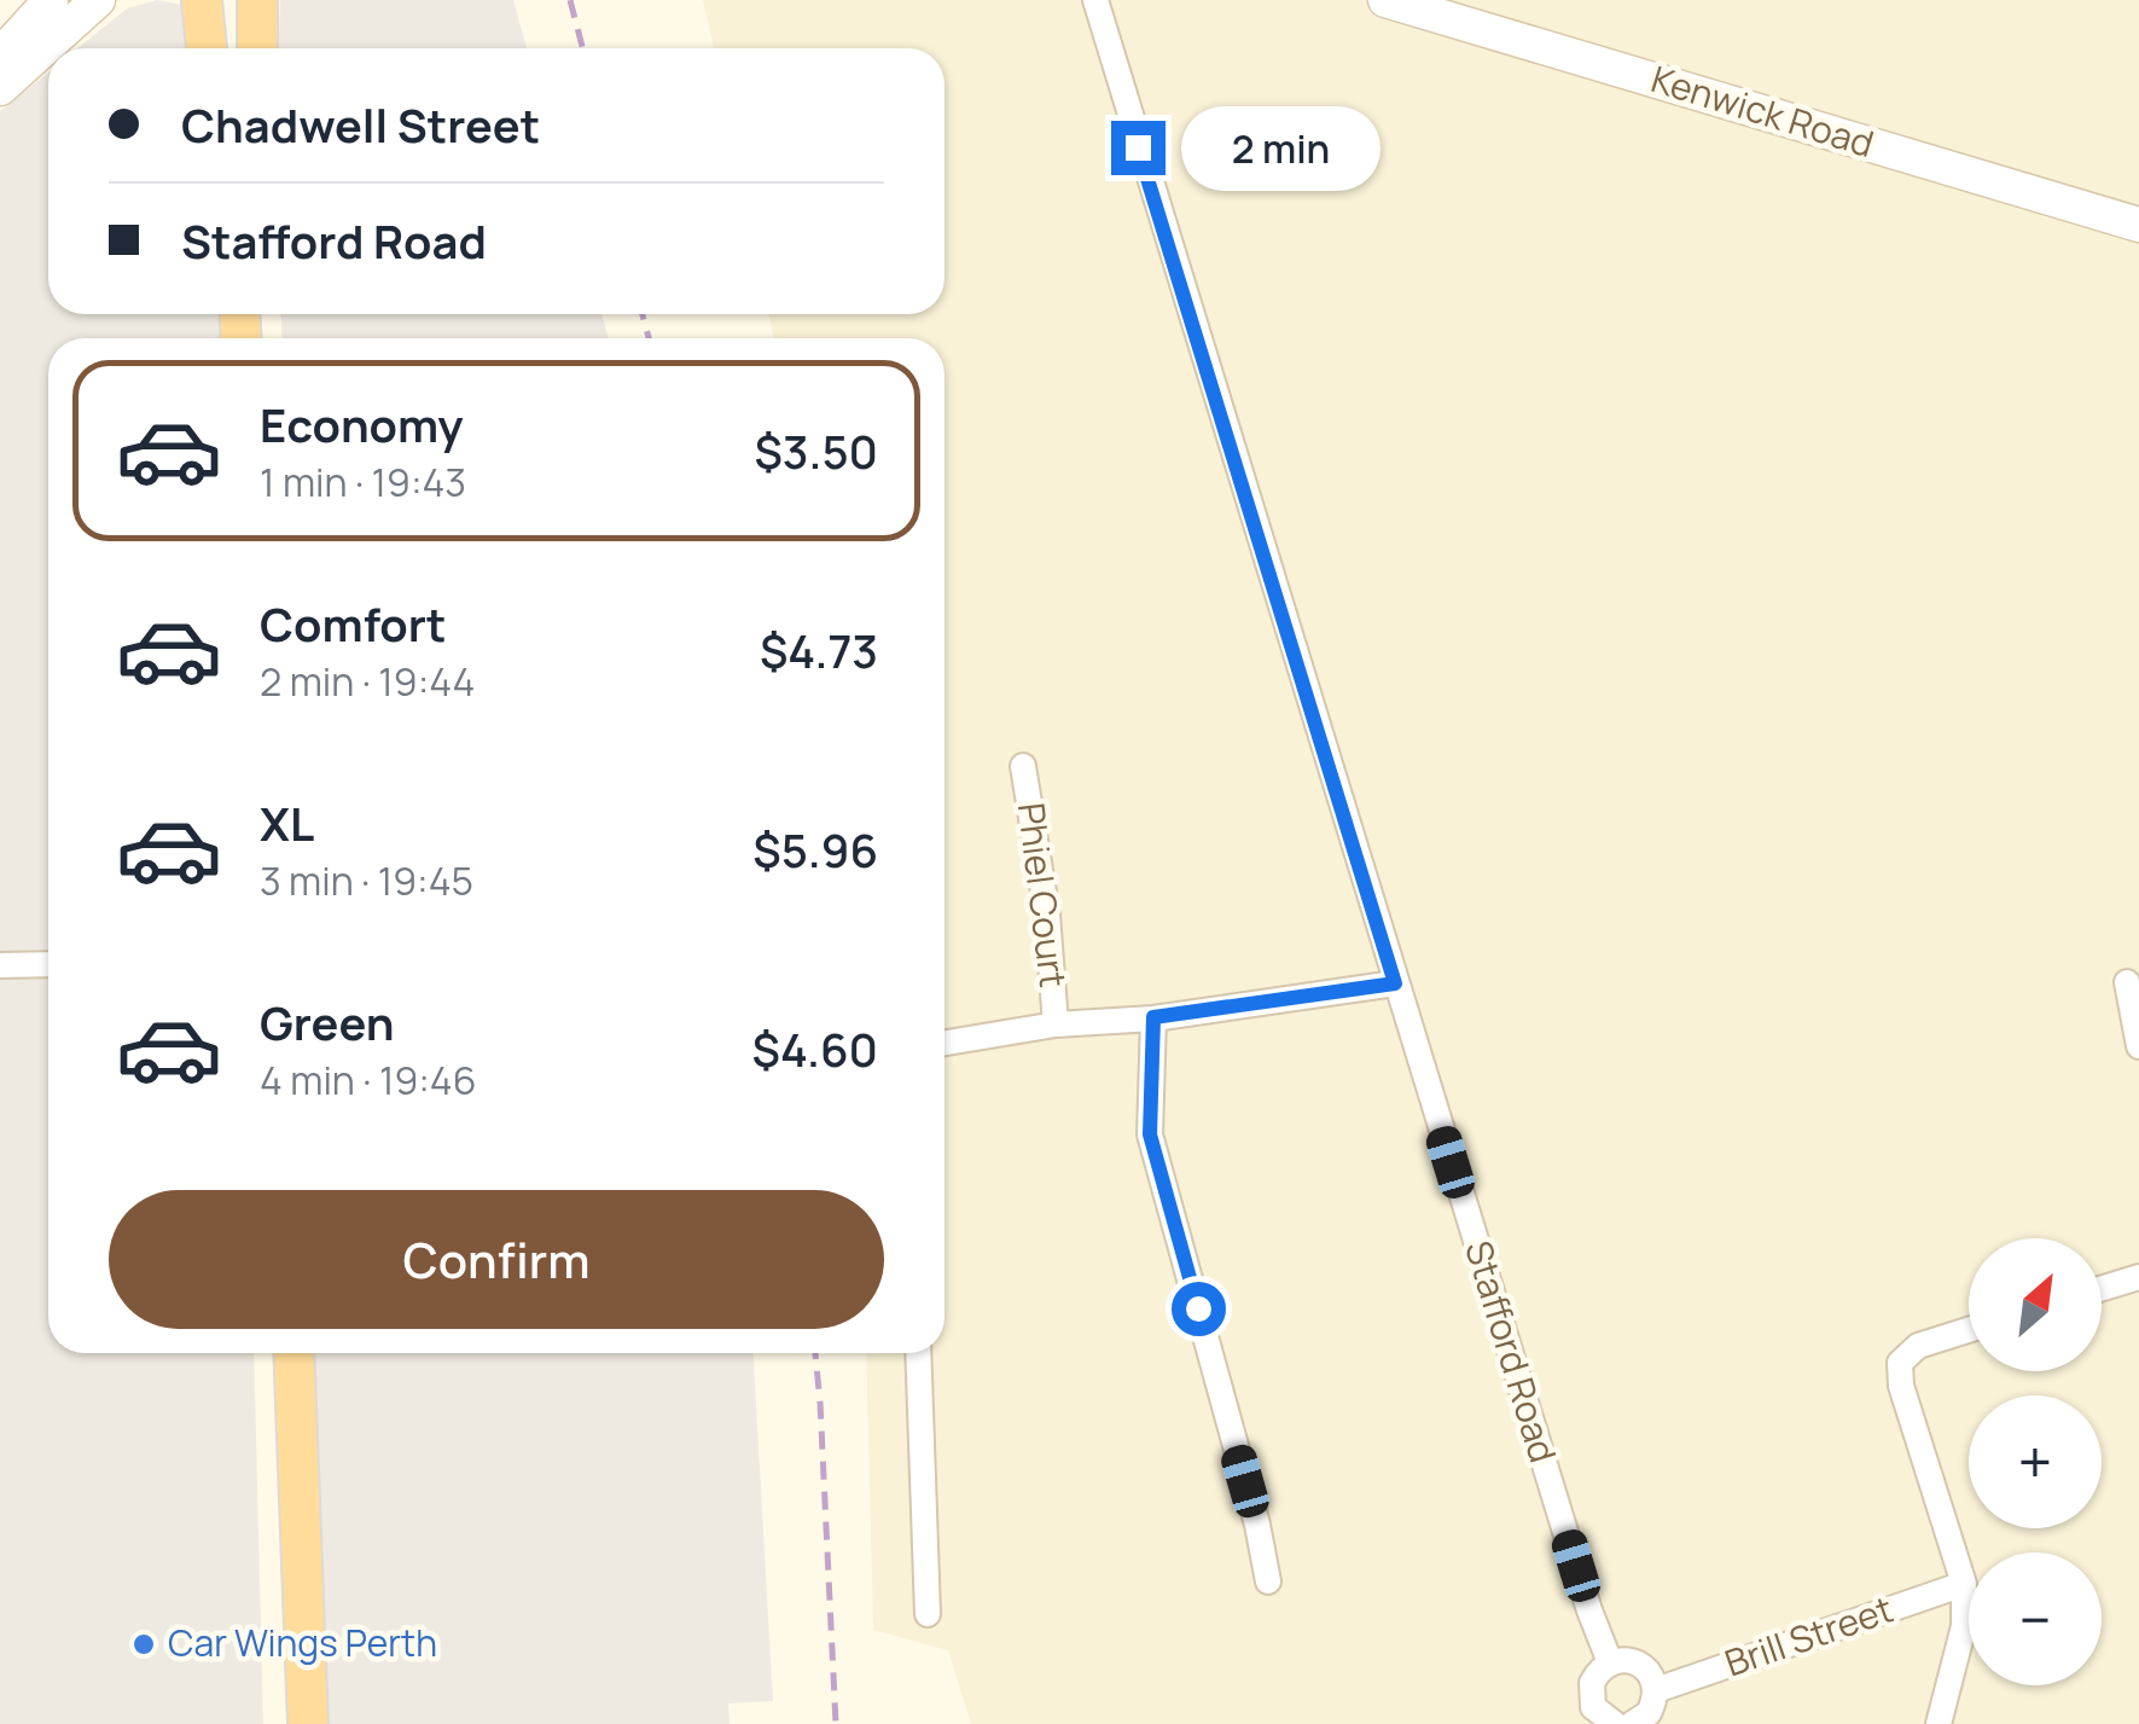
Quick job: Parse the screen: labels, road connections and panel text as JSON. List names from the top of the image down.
{
  "streets": {
    "main road": ["Kenwick Road"],
    "street": ["Phiel Court", "Stafford Road", "Brill Street"]
  },
  "places": ["Car Wings Perth"],
  "north": "top right",
  "page": {
    "banner": ["Chadwell Street", "Stafford Road"],
    "bubble": "2 min",
    "list": [
      {
        "name": "Economy",
        "note": "1 min · 19:43",
        "value": "$3.50"
      },
      {
        "name": "Comfort",
        "note": "2 min · 19:44",
        "value": "$4.73"
      },
      {
        "name": "XL",
        "note": "3 min · 19:45",
        "value": "$5.96"
      },
      {
        "name": "Green",
        "note": "4 min · 19:46",
        "value": "$4.60"
      }
    ],
    "buttons": "Confirm",
    "map_buttons": ["+", "−"]
  }
}
